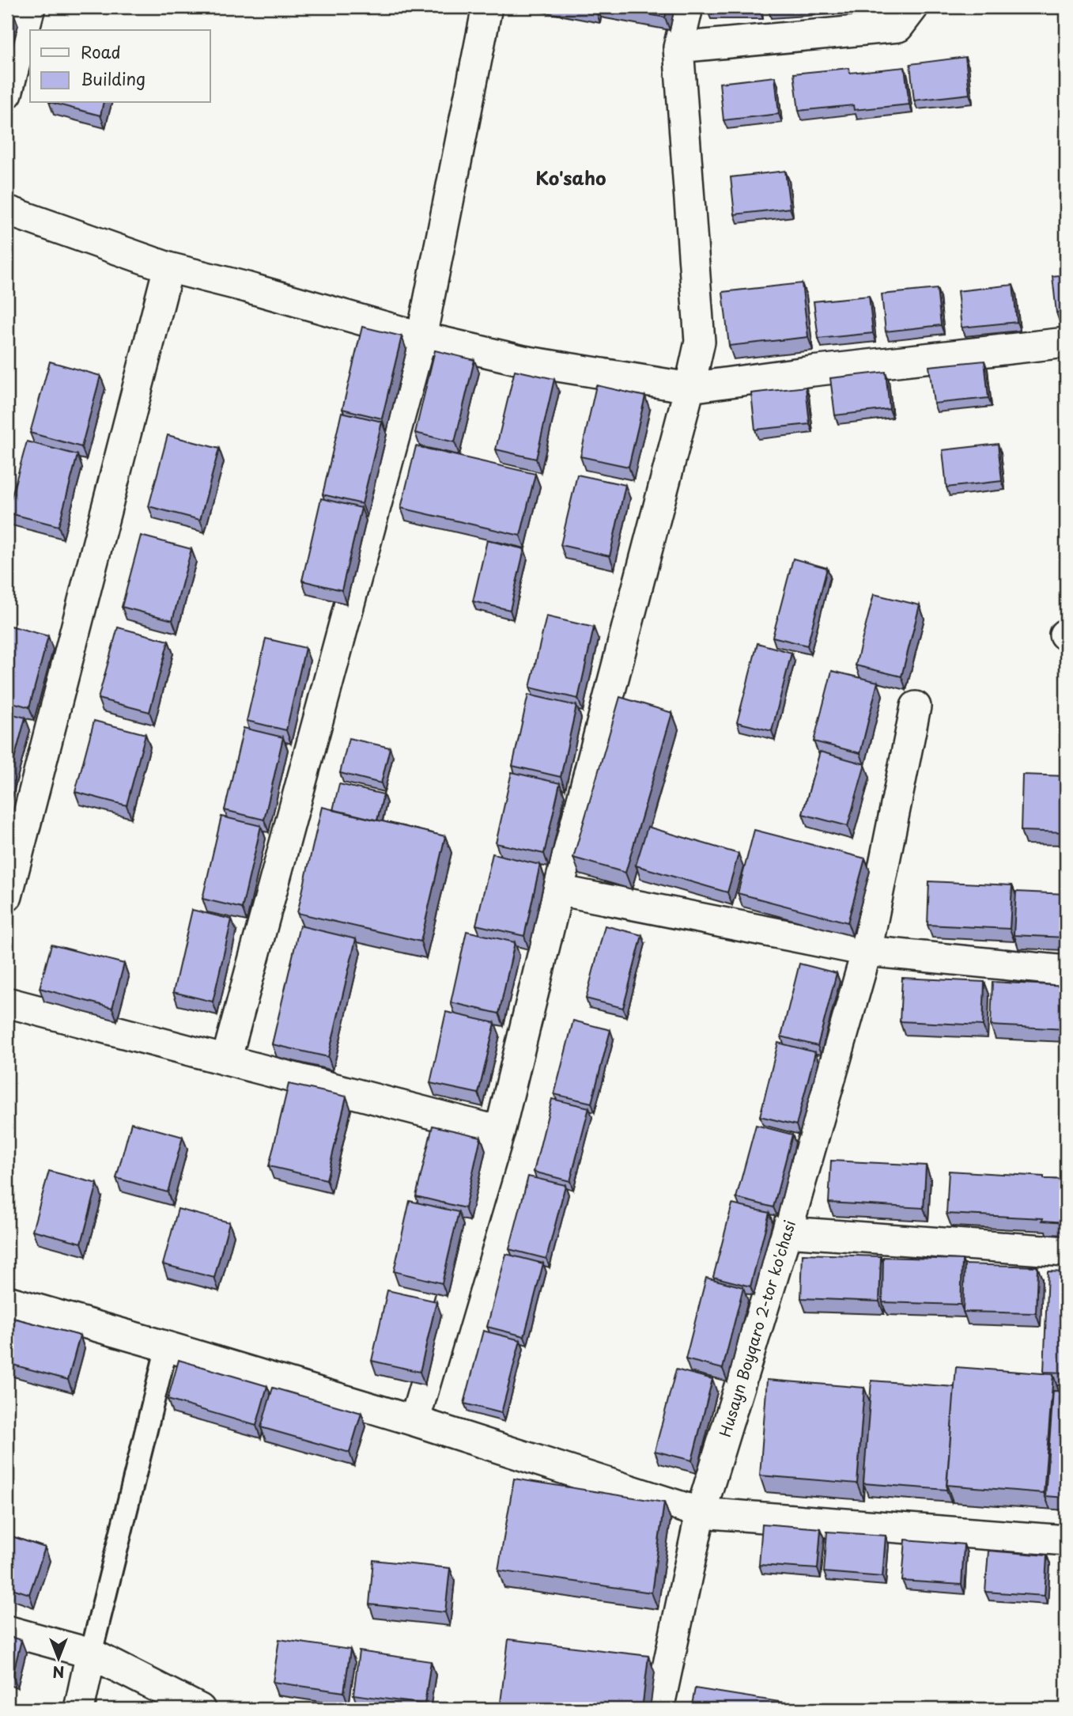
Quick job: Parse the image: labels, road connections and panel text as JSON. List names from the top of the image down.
{
  "streets": {
    "street": ["Husayn Boyqaro 2-tor ko'chasi"]
  },
  "districts": ["Ko'saho"],
  "legend": ["Road", "Building"],
  "north": "bottom"
}
